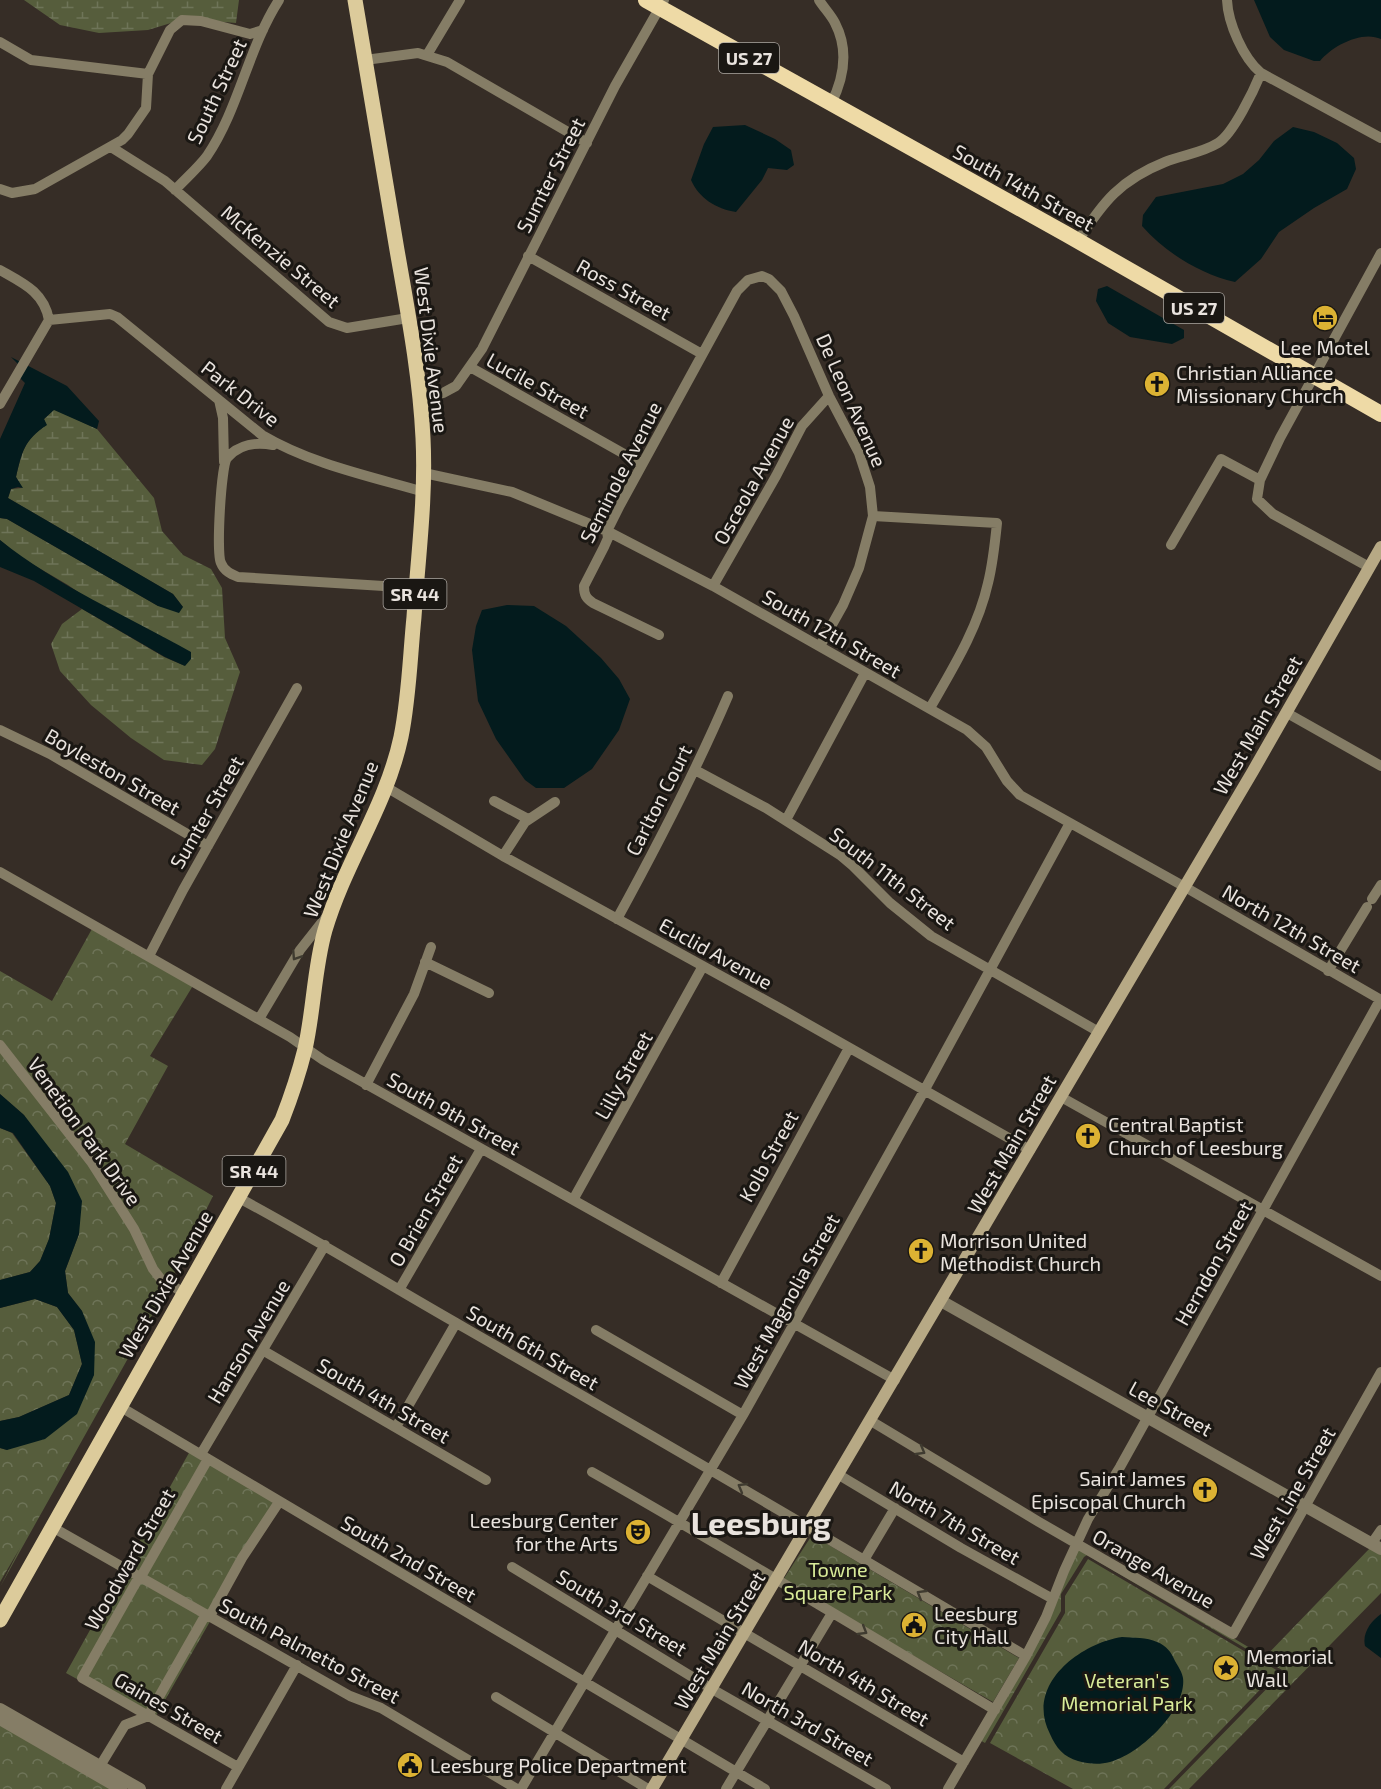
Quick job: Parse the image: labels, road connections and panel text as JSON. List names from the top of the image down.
{
  "streets": {
    "highway": ["US 27", "South 14th Street"],
    "main road": ["West Dixie Avenue", "SR 44", "West Main Street"],
    "street": [
      "South Street",
      "Sumter Street",
      "McKenzie Street",
      "Ross Street",
      "Lucile Street",
      "Park Drive",
      "De Leon Avenue",
      "Seminole Avenue",
      "Osceola Avenue",
      "South 12th Street",
      "Boyleston Street",
      "Carlton Court",
      "South 11th Street",
      "North 12th Street",
      "Euclid Avenue",
      "Lilly Street",
      "South 9th Street",
      "Venetion Park Drive",
      "Kolb Street",
      "O Brien Street",
      "Herndon Street",
      "West Magnolia Street",
      "Hanson Avenue",
      "South 6th Street",
      "South 4th Street",
      "Lee Street",
      "West Line Street",
      "North 7th Street",
      "South 2nd Street",
      "Woodward Street",
      "Orange Avenue",
      "South 3rd Street",
      "South Palmetto Street",
      "North 4th Street",
      "Gaines Street",
      "North 3rd Street"
    ]
  },
  "crossings": [
    ["South Street", "McKenzie Street"],
    ["Sumter Street", "South 14th Street"],
    ["Sumter Street", "Ross Street"],
    ["Sumter Street", "Lucile Street"],
    ["Sumter Street", "Boyleston Street"],
    ["Sumter Street", "South 9th Street"],
    ["McKenzie Street", "West Dixie Avenue"],
    ["Ross Street", "Seminole Avenue"],
    ["West Dixie Avenue", "Lucile Street"],
    ["West Dixie Avenue", "Park Drive"],
    ["West Dixie Avenue", "SR 44"],
    ["West Dixie Avenue", "South 12th Street"],
    ["West Dixie Avenue", "Euclid Avenue"],
    ["West Dixie Avenue", "South 9th Street"],
    ["West Dixie Avenue", "Venetion Park Drive"],
    ["West Dixie Avenue", "South 6th Street"],
    ["West Dixie Avenue", "South 2nd Street"],
    ["West Dixie Avenue", "South Palmetto Street"],
    ["Lucile Street", "Seminole Avenue"],
    ["De Leon Avenue", "Seminole Avenue"],
    ["De Leon Avenue", "Osceola Avenue"],
    ["De Leon Avenue", "South 12th Street"],
    ["Seminole Avenue", "South 12th Street"],
    ["Osceola Avenue", "South 12th Street"],
    ["SR 44", "South Palmetto Street"],
    ["South 12th Street", "West Main Street"],
    ["South 12th Street", "North 12th Street"],
    ["South 12th Street", "West Magnolia Street"],
    ["West Main Street", "South 11th Street"],
    ["West Main Street", "North 12th Street"],
    ["West Main Street", "Euclid Avenue"],
    ["West Main Street", "South 9th Street"],
    ["West Main Street", "South 6th Street"],
    ["West Main Street", "Lee Street"],
    ["West Main Street", "North 7th Street"],
    ["West Main Street", "South 2nd Street"],
    ["West Main Street", "Orange Avenue"],
    ["West Main Street", "South 3rd Street"],
    ["West Main Street", "North 4th Street"],
    ["West Main Street", "North 3rd Street"],
    ["Carlton Court", "South 11th Street"],
    ["Carlton Court", "Euclid Avenue"],
    ["South 11th Street", "West Magnolia Street"],
    ["North 12th Street", "Herndon Street"],
    ["Euclid Avenue", "Lilly Street"],
    ["Euclid Avenue", "Kolb Street"],
    ["Euclid Avenue", "West Magnolia Street"],
    ["Lilly Street", "South 9th Street"],
    ["South 9th Street", "Kolb Street"],
    ["South 9th Street", "O Brien Street"],
    ["South 9th Street", "West Magnolia Street"],
    ["O Brien Street", "South 6th Street"],
    ["Herndon Street", "South 6th Street"],
    ["Herndon Street", "Lee Street"],
    ["Herndon Street", "North 7th Street"],
    ["Herndon Street", "Orange Avenue"],
    ["Herndon Street", "North 4th Street"],
    ["West Magnolia Street", "South 6th Street"],
    ["West Magnolia Street", "South 2nd Street"],
    ["West Magnolia Street", "South 3rd Street"],
    ["West Magnolia Street", "South Palmetto Street"],
    ["Hanson Avenue", "South 6th Street"],
    ["Hanson Avenue", "South 4th Street"],
    ["Hanson Avenue", "South 2nd Street"],
    ["Hanson Avenue", "Woodward Street"],
    ["Lee Street", "West Line Street"],
    ["West Line Street", "Orange Avenue"],
    ["South 2nd Street", "Woodward Street"],
    ["Woodward Street", "South Palmetto Street"],
    ["Woodward Street", "Gaines Street"],
    ["South 3rd Street", "North 3rd Street"]
  ],
  "one_way": ["Orange Avenue"],
  "districts": ["Leesburg"],
  "parks": ["Towne Square Park", "Veteran's Memorial Park"],
  "places": {
    "hotel": ["Lee Motel"],
    "church": [
      "Christian Alliance Missionary Church",
      "Central Baptist Church of Leesburg",
      "Morrison United Methodist Church",
      "Saint James Episcopal Church"
    ],
    "theatre": ["Leesburg Center for the Arts"],
    "public building": ["Leesburg City Hall", "Leesburg Police Department"],
    "place": ["Memorial Wall"]
  }
}
